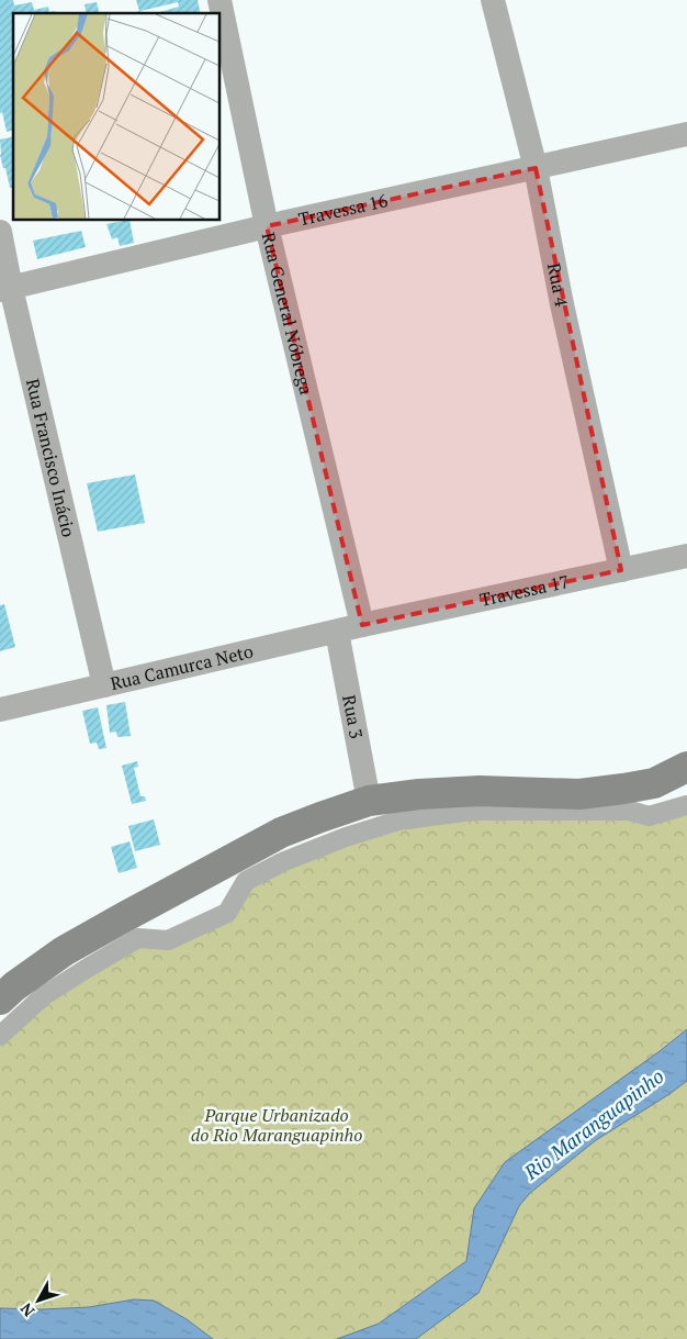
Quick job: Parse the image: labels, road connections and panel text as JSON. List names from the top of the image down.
{
  "streets": {
    "street": [
      "Travessa 16",
      "Rua 4",
      "Rua General Nóbrega",
      "Rua Francisco Inácio",
      "Travessa 17",
      "Rua Camurca Neto",
      "Rua 3"
    ]
  },
  "crossings": [
    ["Travessa 16", "Rua 4"],
    ["Travessa 16", "Rua General Nóbrega"],
    ["Travessa 16", "Rua Francisco Inácio"],
    ["Rua 4", "Travessa 17"],
    ["Rua General Nóbrega", "Travessa 17"],
    ["Rua General Nóbrega", "Rua Camurca Neto"],
    ["Rua Francisco Inácio", "Rua Camurca Neto"],
    ["Travessa 17", "Rua Camurca Neto"],
    ["Rua Camurca Neto", "Rua 3"]
  ],
  "water": ["Rio Maranguapinho"],
  "parks": ["Parque Urbanizado do Rio Maranguapinho"],
  "north": "bottom left"
}
